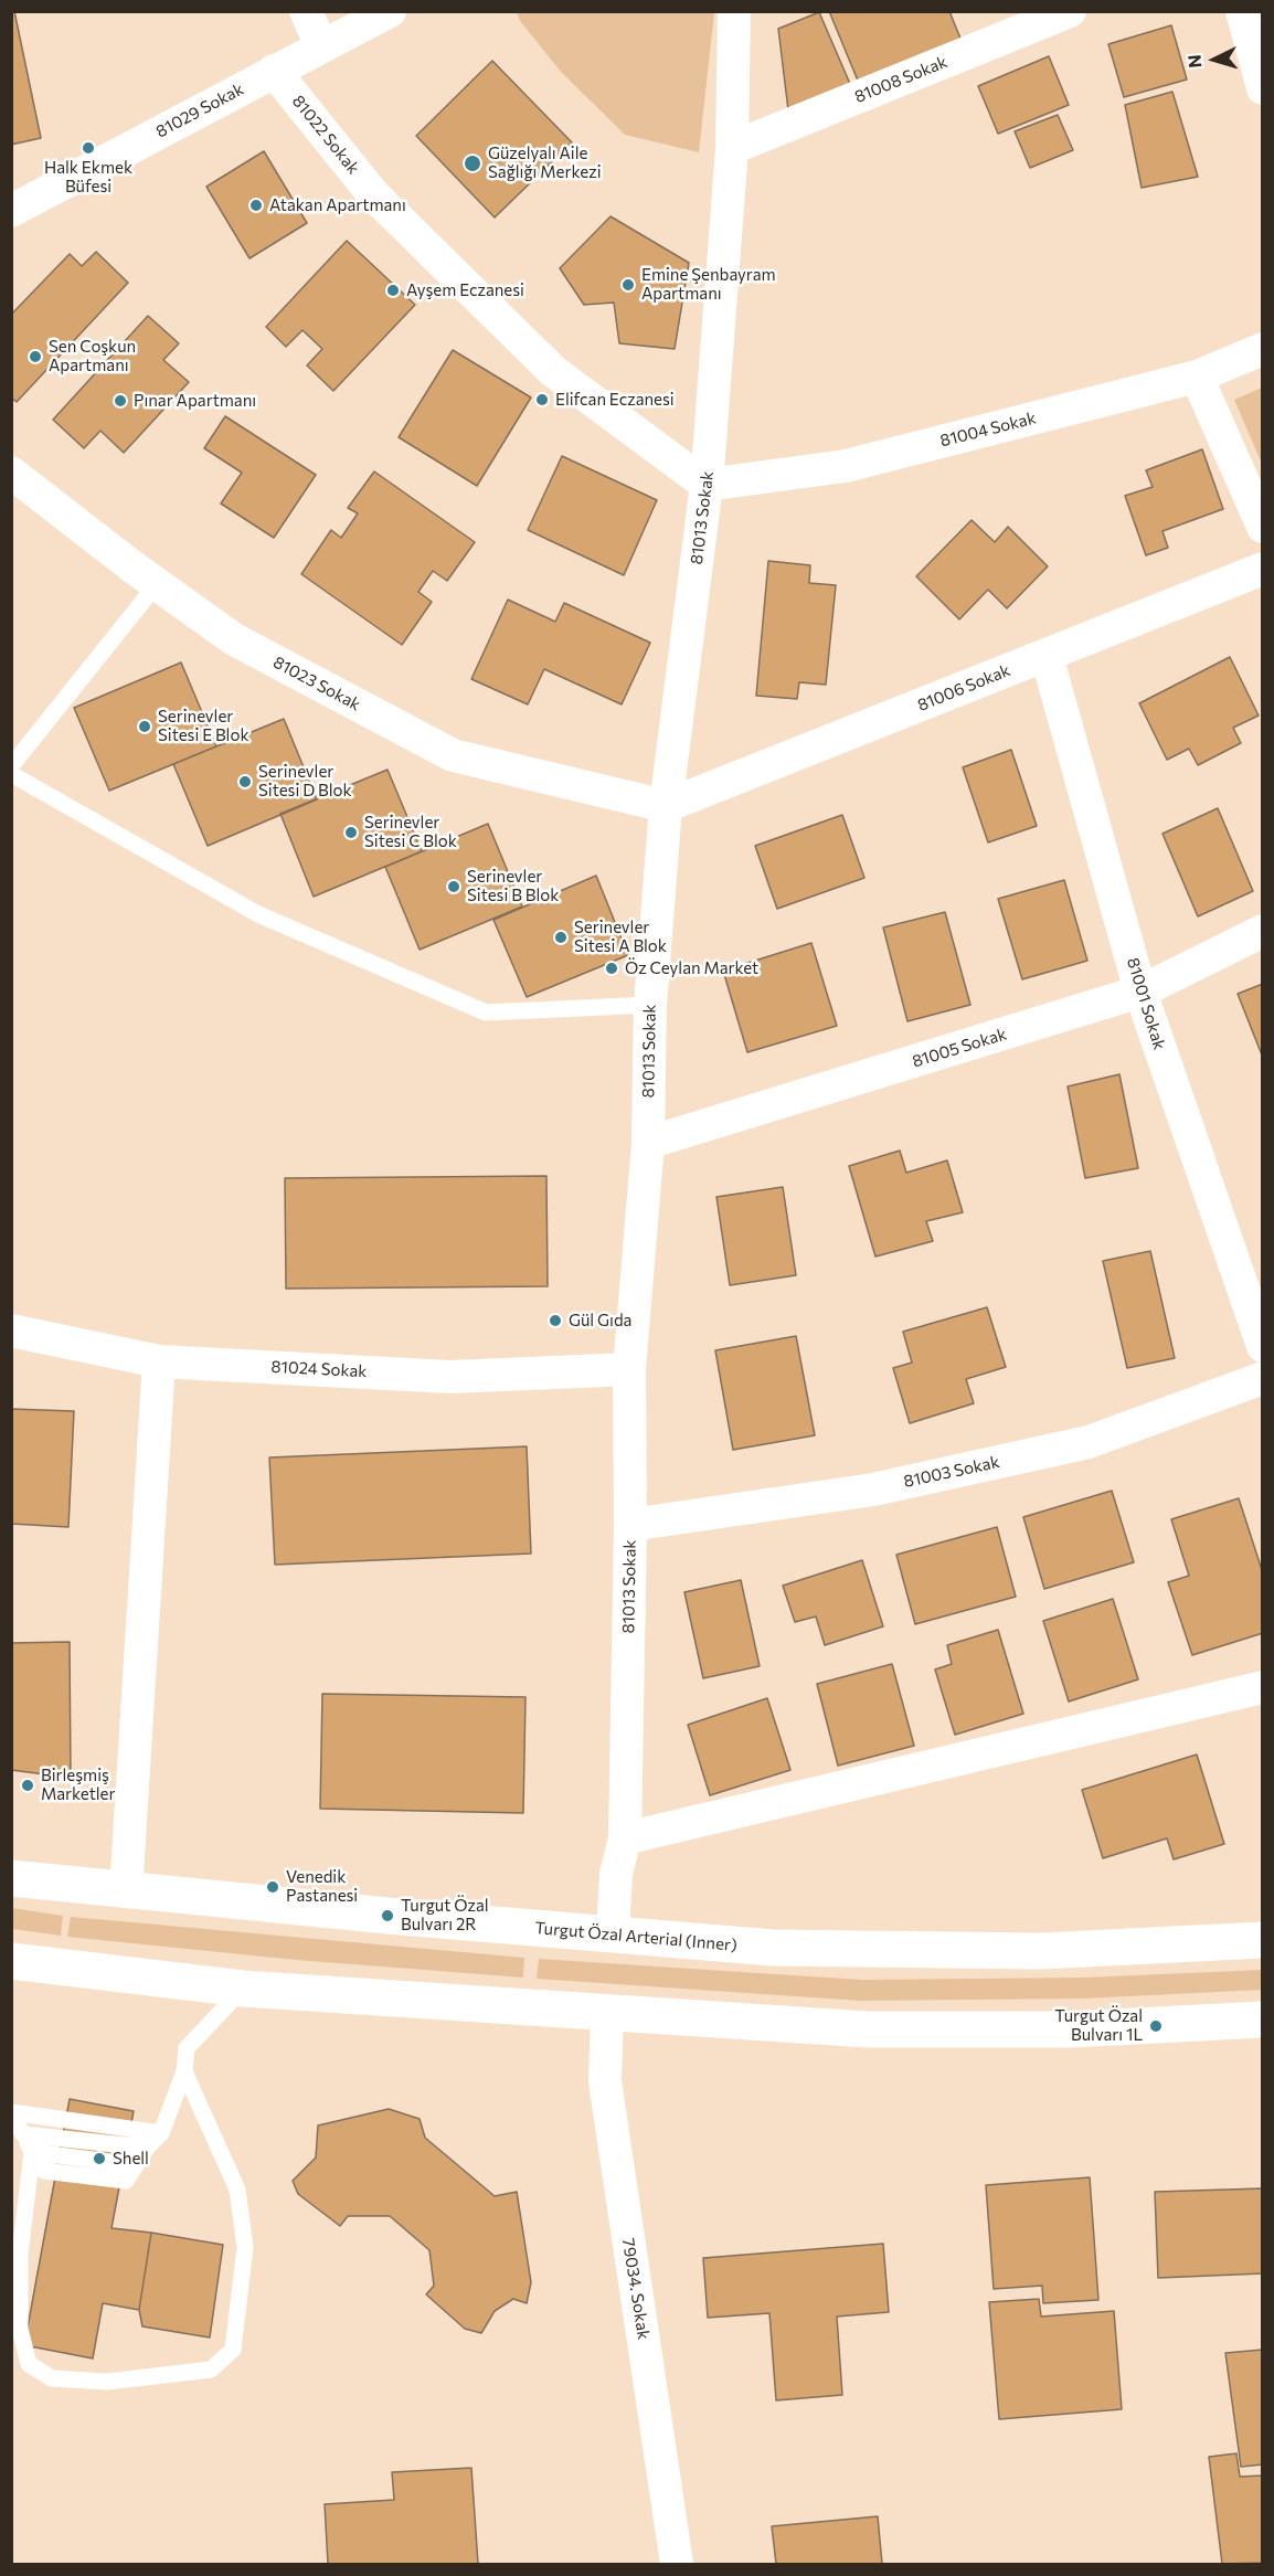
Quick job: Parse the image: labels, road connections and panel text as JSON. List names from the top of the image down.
{
  "streets": {
    "main road": ["Turgut Özal Arterial (Inner)"],
    "street": [
      "81008 Sokak",
      "81029 Sokak",
      "81022 Sokak",
      "81004 Sokak",
      "81013 Sokak",
      "81023 Sokak",
      "81006 Sokak",
      "81001 Sokak",
      "81005 Sokak",
      "81024 Sokak",
      "81003 Sokak",
      "79034. Sokak"
    ]
  },
  "crossings": [
    ["81008 Sokak", "81013 Sokak"],
    ["81029 Sokak", "81022 Sokak"],
    ["81022 Sokak", "81004 Sokak"],
    ["81022 Sokak", "81013 Sokak"],
    ["81004 Sokak", "81013 Sokak"],
    ["81013 Sokak", "81023 Sokak"],
    ["81013 Sokak", "81006 Sokak"],
    ["81013 Sokak", "81005 Sokak"],
    ["81013 Sokak", "81024 Sokak"],
    ["81013 Sokak", "81003 Sokak"],
    ["81013 Sokak", "Turgut Özal Arterial (Inner)"],
    ["81023 Sokak", "81006 Sokak"],
    ["81006 Sokak", "81001 Sokak"],
    ["81001 Sokak", "81005 Sokak"]
  ],
  "places": [
    "Halk Ekmek Büfesi",
    "Güzelyalı Aile Sağlığı Merkezi",
    "Atakan Apartmanı",
    "Emine Şenbayram Apartmanı",
    "Ayşem Eczanesi",
    "Sen Coşkun Apartmanı",
    "Elifcan Eczanesi",
    "Pınar Apartmanı",
    "Serinevler Sitesi E Blok",
    "Serinevler Sitesi D Blok",
    "Serinevler Sitesi C Blok",
    "Serinevler Sitesi B Blok",
    "Serinevler Sitesi A Blok",
    "Öz Ceylan Market",
    "Gül Gıda",
    "Birleşmiş Marketler",
    "Venedik Pastanesi",
    "Turgut Özal Bulvarı 2R",
    "Turgut Özal Bulvarı 1L",
    "Shell"
  ],
  "north": "left"
}
